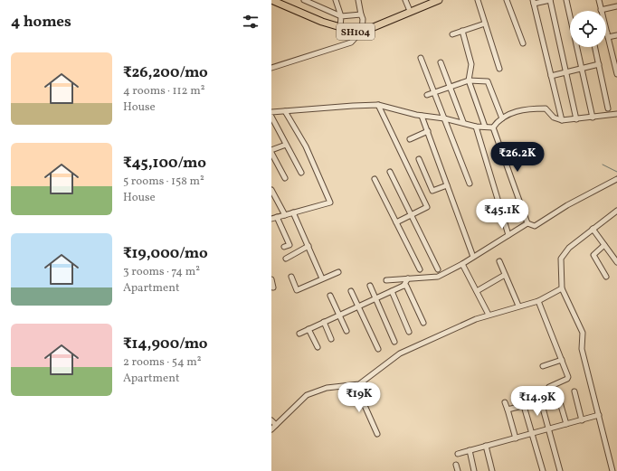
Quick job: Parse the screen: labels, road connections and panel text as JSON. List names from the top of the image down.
{
  "streets": {
    "main road": ["SH104"]
  },
  "page": {
    "heading": "4 homes",
    "list": [
      {
        "name": "₹26,200/mo",
        "note": "4 rooms · 112 m² · House"
      },
      {
        "name": "₹45,100/mo",
        "note": "5 rooms · 158 m² · House"
      },
      {
        "name": "₹19,000/mo",
        "note": "3 rooms · 74 m² · Apartment"
      },
      {
        "name": "₹14,900/mo",
        "note": "2 rooms · 54 m² · Apartment"
      }
    ],
    "price": [
      "₹26.2K",
      "₹45.1K",
      "₹19K",
      "₹14.9K"
    ]
  }
}
